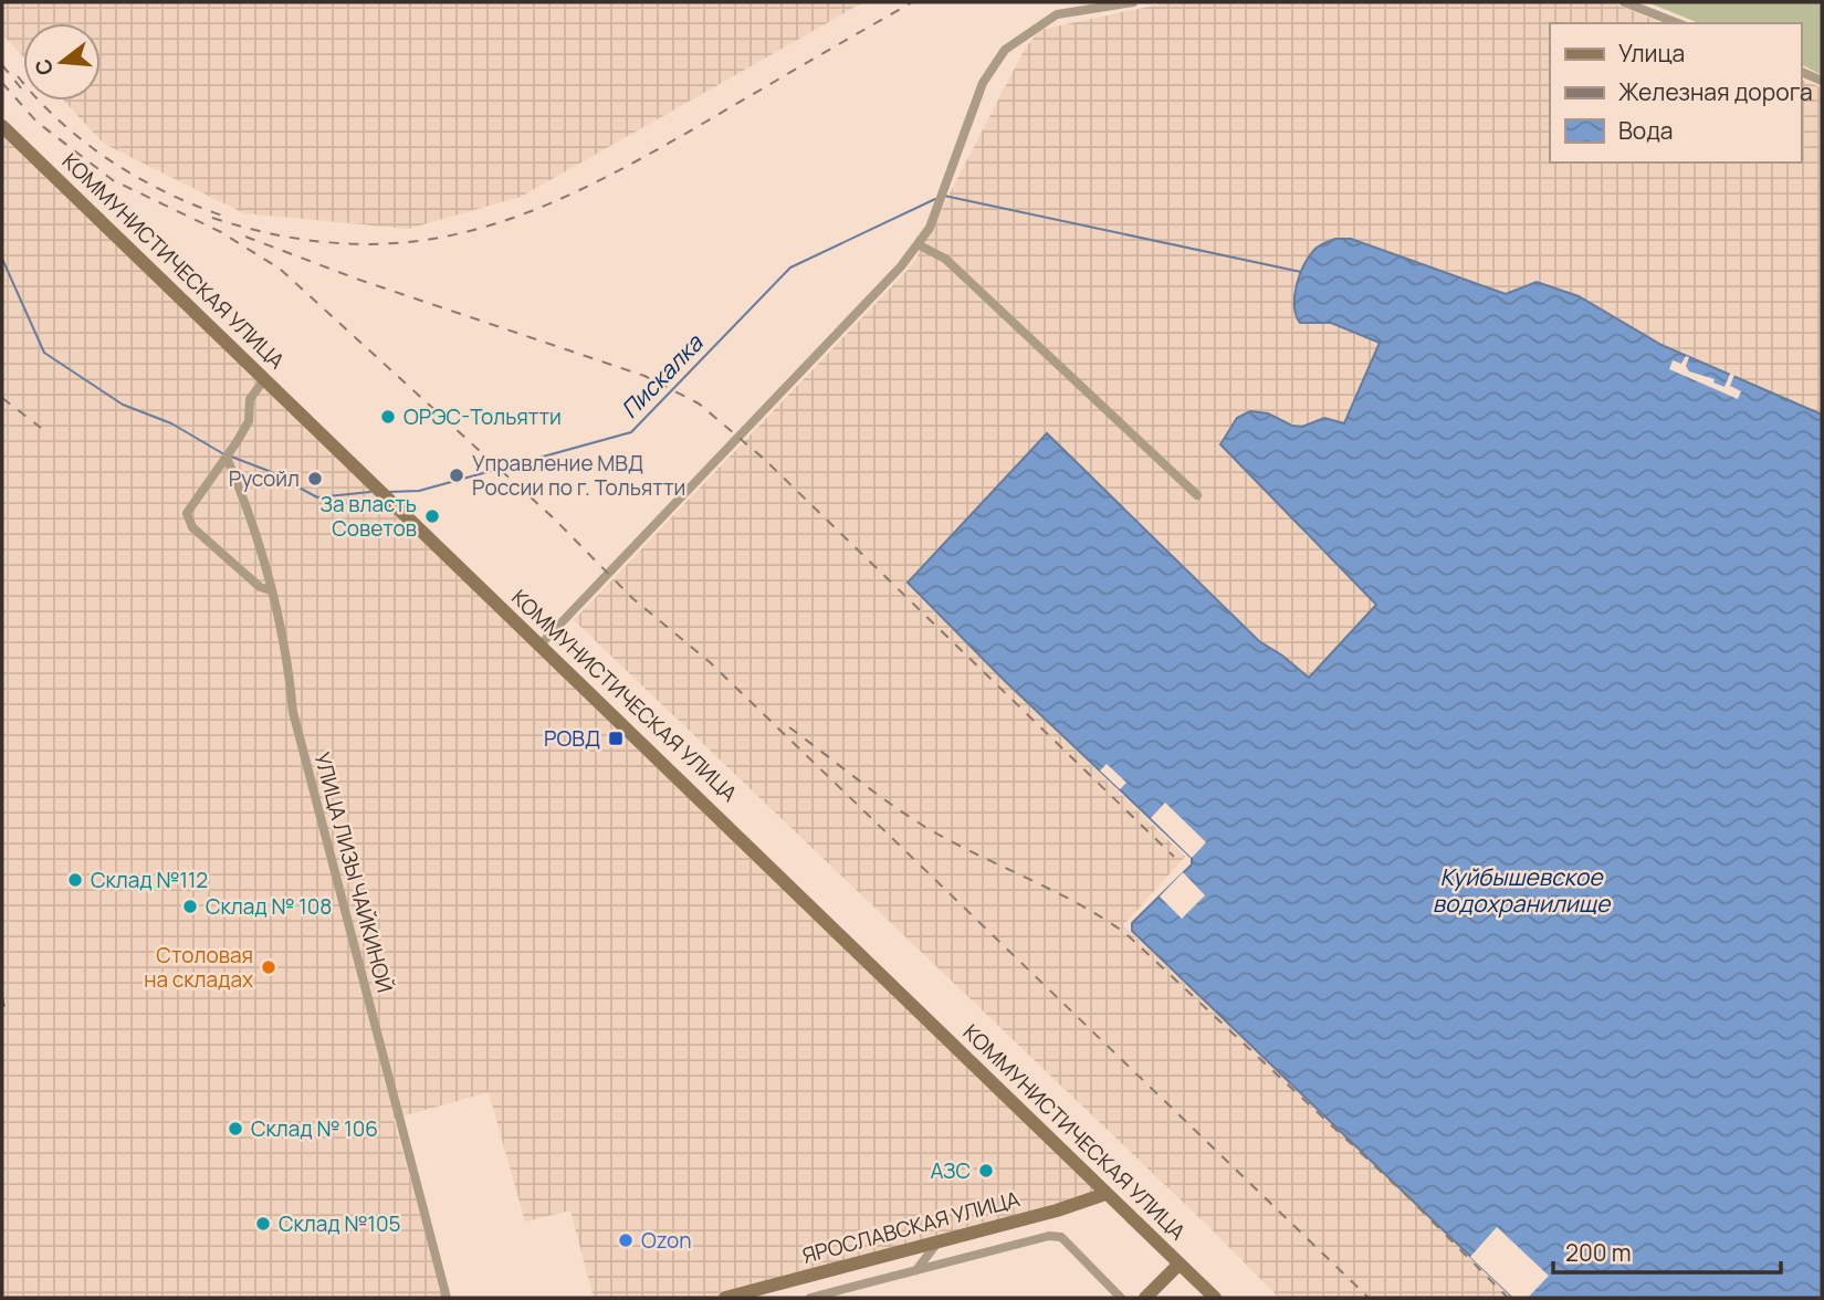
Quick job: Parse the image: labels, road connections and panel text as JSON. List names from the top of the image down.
{
  "streets": {
    "main road": ["КОММУНИСТИЧЕСКАЯ УЛИЦА", "ЯРОСЛАВСКАЯ УЛИЦА"],
    "street": ["УЛИЦА ЛИЗЫ ЧАЙКИНОЙ"]
  },
  "crossings": [
    ["КОММУНИСТИЧЕСКАЯ УЛИЦА", "ЯРОСЛАВСКАЯ УЛИЦА"]
  ],
  "water": ["Пискалка", "Куйбышевское водохранилище"],
  "places": {
    "other": [
      "ОРЭС-Тольятти",
      "Управление МВД России по г. Тольятти",
      "Русойл",
      "За власть Советов",
      "Склад №112",
      "Склад № 108",
      "Столовая на складах",
      "Склад № 106",
      "АЗС",
      "Склад №105",
      "Ozon"
    ],
    "transit": ["РОВД"]
  },
  "legend": ["Улица", "Железная дорога", "Вода"],
  "scale_bar": "200 m",
  "north": "left"
}
